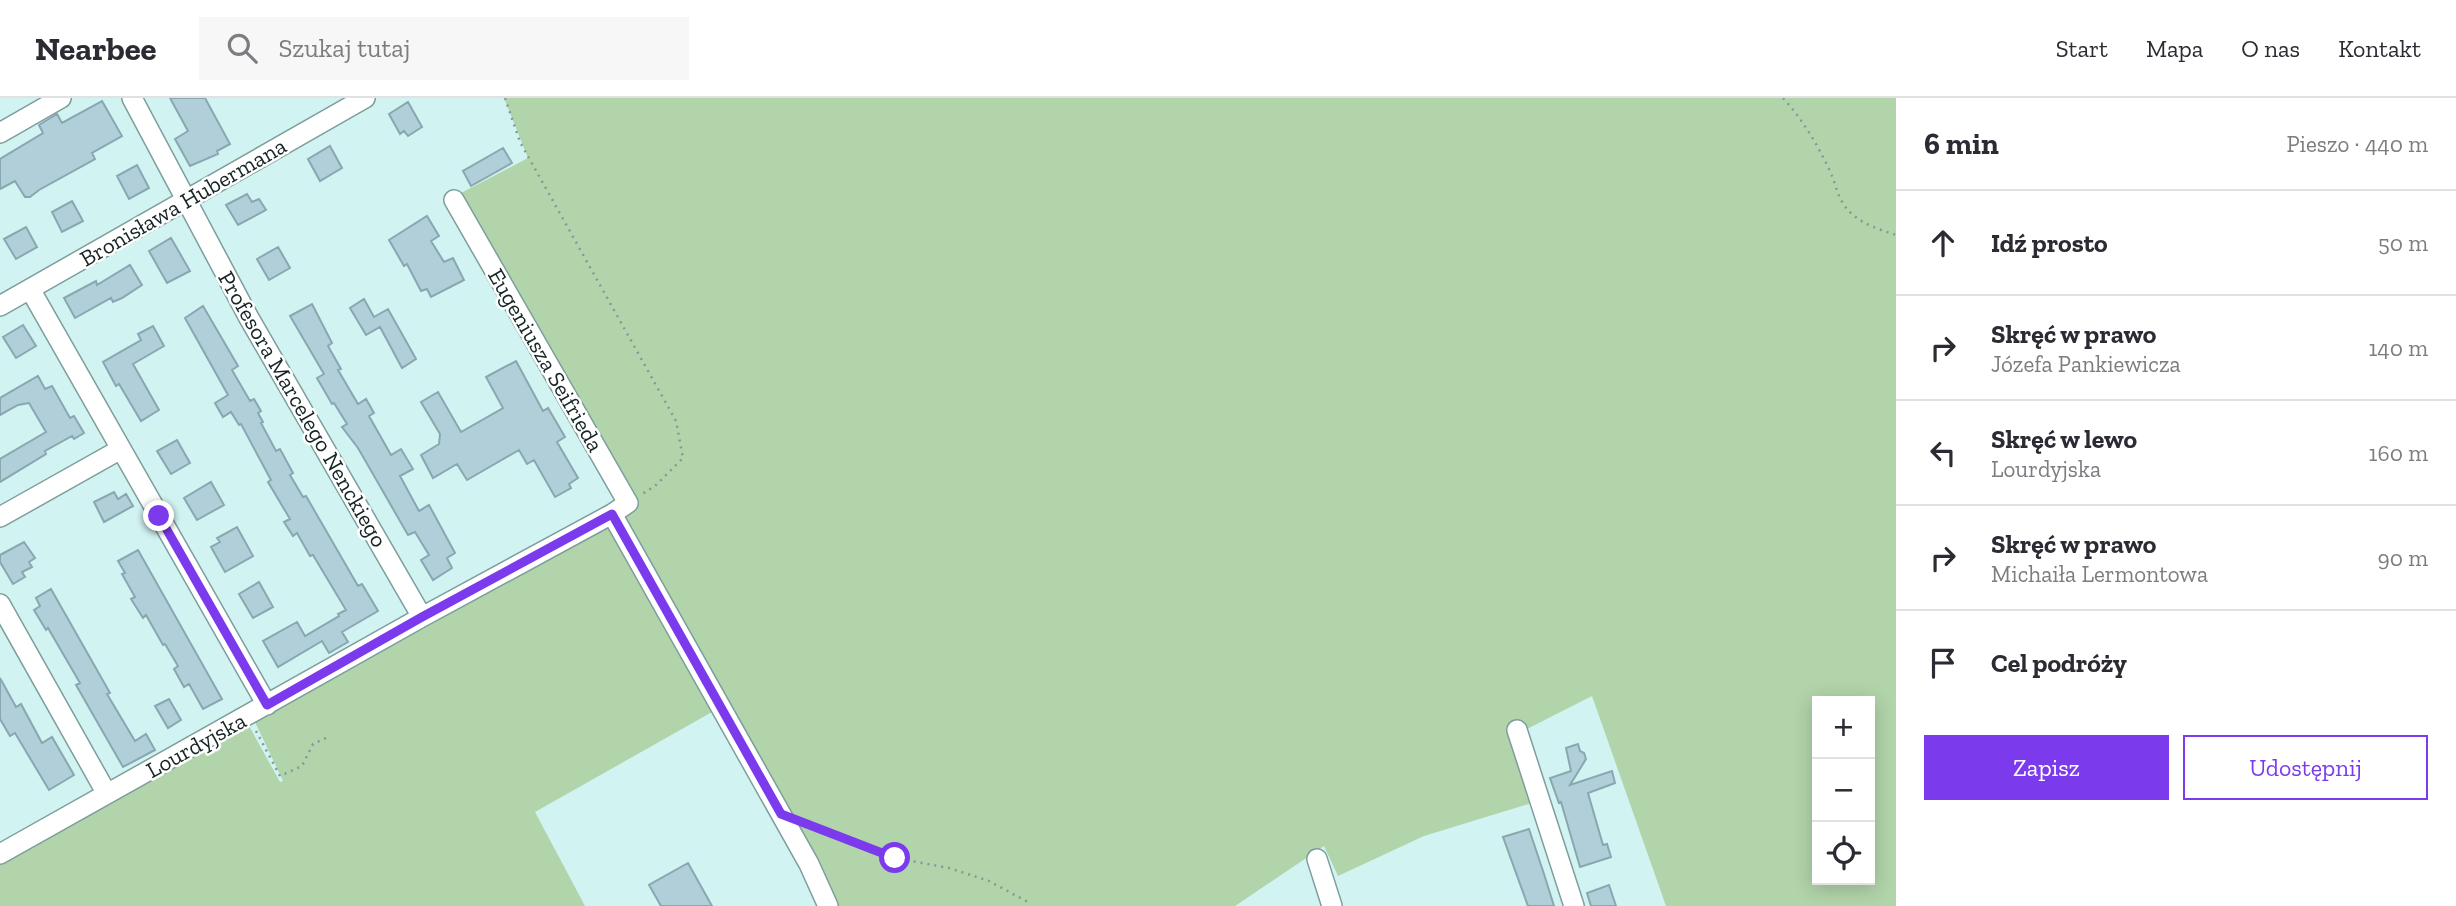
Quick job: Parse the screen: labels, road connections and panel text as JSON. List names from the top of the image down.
{
  "streets": {
    "street": [
      "Bronisława Hubermana",
      "Eugeniusza Seifrieda",
      "Profesora Marcelego Nenckiego",
      "Lourdyjska"
    ]
  },
  "crossings": [
    ["Bronisława Hubermana", "Profesora Marcelego Nenckiego"],
    ["Eugeniusza Seifrieda", "Lourdyjska"],
    ["Profesora Marcelego Nenckiego", "Lourdyjska"]
  ],
  "page": {
    "header": "Nearbee",
    "search": "Szukaj tutaj",
    "nav": [
      "Start",
      "Mapa",
      "O nas",
      "Kontakt"
    ],
    "heading": ["6 min", "Pieszo · 440 m"],
    "list": [
      ["Idź prosto", "50 m"],
      ["Skręć w prawo", "Józefa Pankiewicza", "140 m"],
      ["Skręć w lewo", "Lourdyjska", "160 m"],
      ["Skręć w prawo", "Michaiła Lermontowa", "90 m"],
      "Cel podróży"
    ],
    "map_buttons": ["+", "−"],
    "buttons": ["Zapisz", "Udostępnij"]
  }
}
